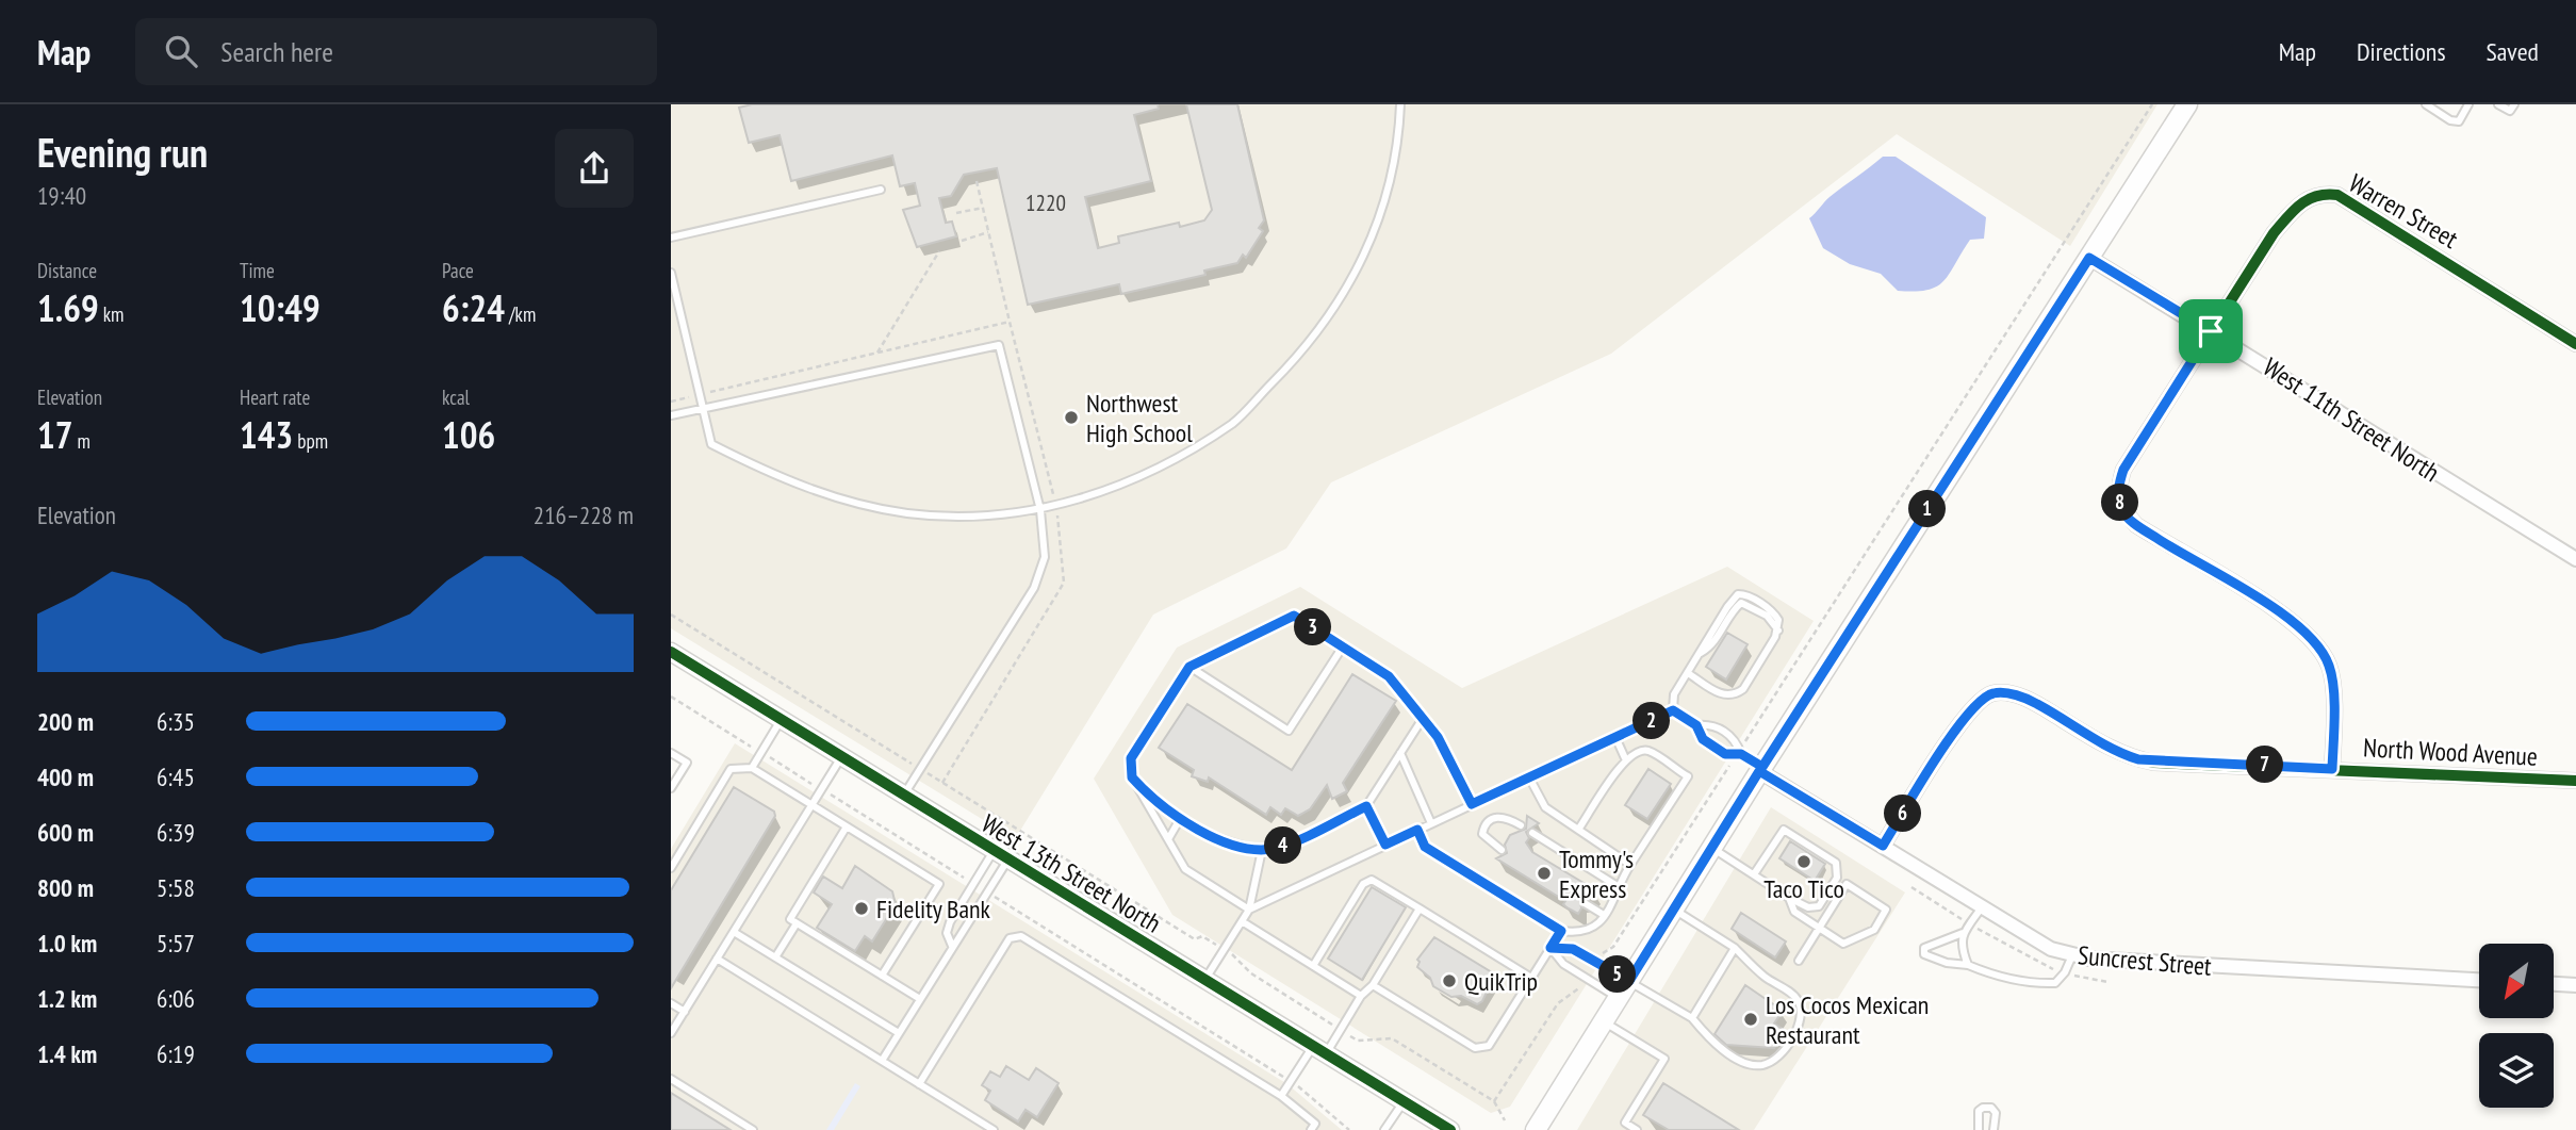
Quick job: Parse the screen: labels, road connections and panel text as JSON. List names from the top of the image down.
{
  "streets": {
    "street": [
      "Warren Street",
      "West 11th Street North",
      "North Wood Avenue",
      "West 13th Street North",
      "Suncrest Street"
    ]
  },
  "crossings": [
    ["Warren Street", "West 11th Street North"],
    ["North Wood Avenue", "Suncrest Street"]
  ],
  "places": [
    "Northwest High School",
    "Taco Tico",
    "Tommy's Express",
    "Fidelity Bank",
    "QuikTrip",
    "Los Cocos Mexican Restaurant"
  ],
  "house_numbers": ["1220"],
  "north": "bottom left",
  "page": {
    "header": "Map",
    "search": "Search here",
    "nav": ["Map", "Directions", "Saved"],
    "heading": ["Evening run", "19:40"],
    "stats": [
      ["Distance", "1.69 km"],
      ["Time", "10:49"],
      ["Pace", "6:24 /km"],
      ["Elevation", "17 m"],
      ["Heart rate", "143 bpm"],
      ["kcal", "106"]
    ],
    "pins": [
      "8",
      "1",
      "3",
      "2",
      "7",
      "6",
      "4",
      "5"
    ],
    "chart": ["Elevation", "216–228 m"],
    "list": [
      {
        "name": "200 m",
        "note": "6:35"
      },
      {
        "name": "400 m",
        "note": "6:45"
      },
      {
        "name": "600 m",
        "note": "6:39"
      },
      {
        "name": "800 m",
        "note": "5:58"
      },
      {
        "name": "1.0 km",
        "note": "5:57"
      },
      {
        "name": "1.2 km",
        "note": "6:06"
      },
      {
        "name": "1.4 km",
        "note": "6:19"
      }
    ]
  }
}
